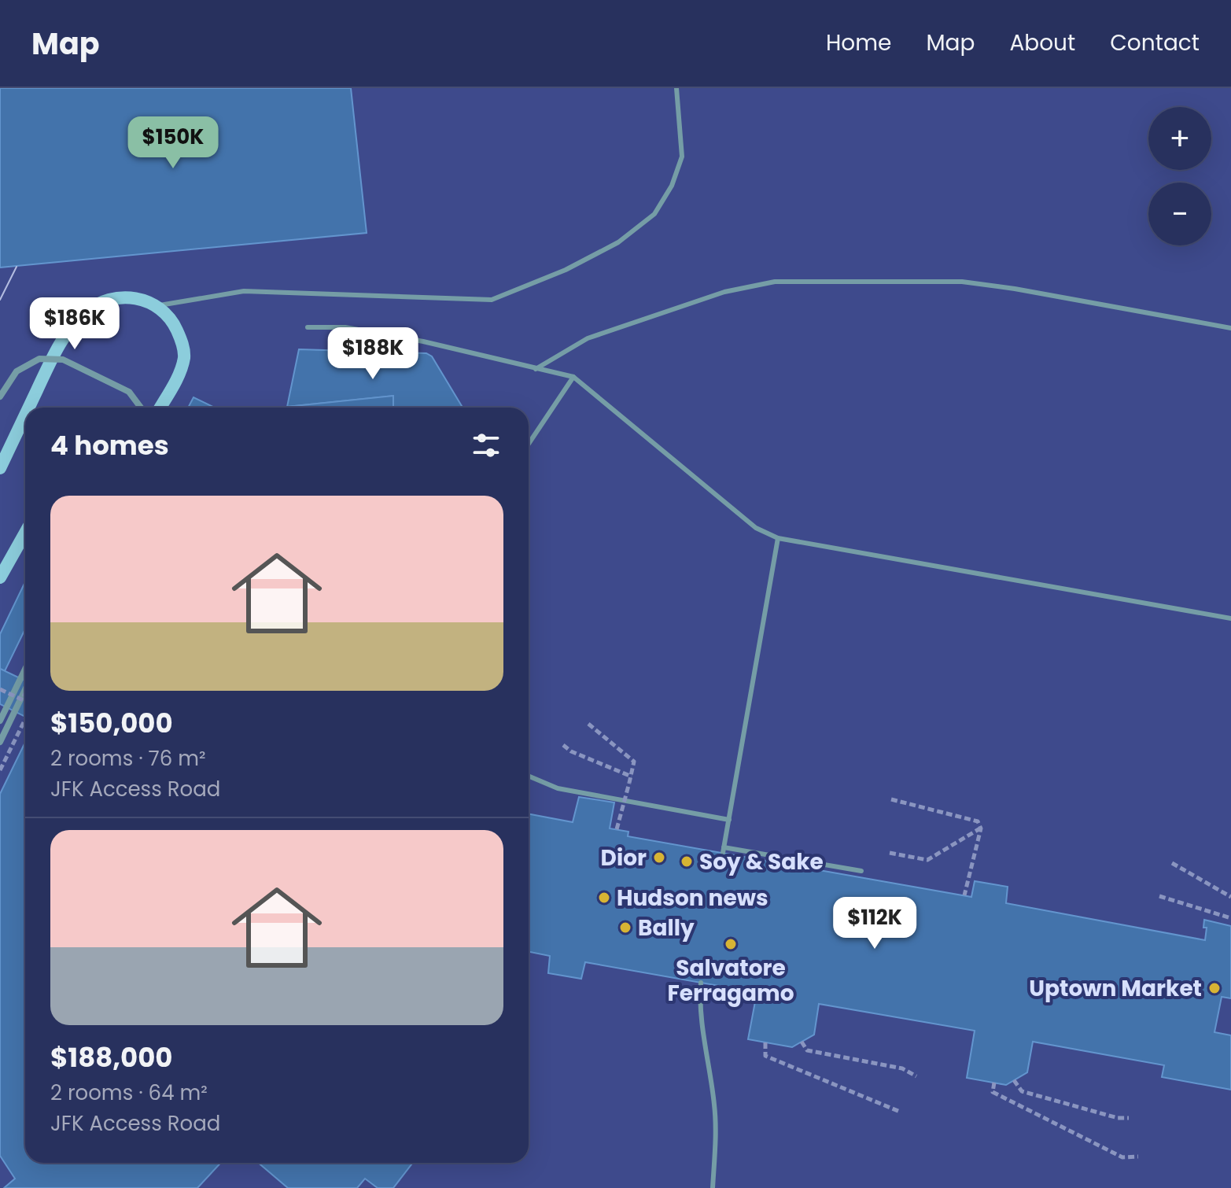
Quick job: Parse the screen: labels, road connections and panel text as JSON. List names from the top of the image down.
{
  "places": [
    "Dior",
    "Soy & Sake",
    "Hudson news",
    "Bally",
    "Salvatore Ferragamo",
    "Uptown Market"
  ],
  "page": {
    "header": "Map",
    "nav": [
      "Home",
      "Map",
      "About",
      "Contact"
    ],
    "map_buttons": ["+", "−"],
    "price": [
      "$150K",
      "$186K",
      "$188K",
      "$112K"
    ],
    "heading": "4 homes",
    "list": [
      {
        "name": "$150,000",
        "note": "2 rooms · 76 m² · JFK Access Road"
      },
      {
        "name": "$188,000",
        "note": "2 rooms · 64 m² · JFK Access Road"
      }
    ]
  }
}
